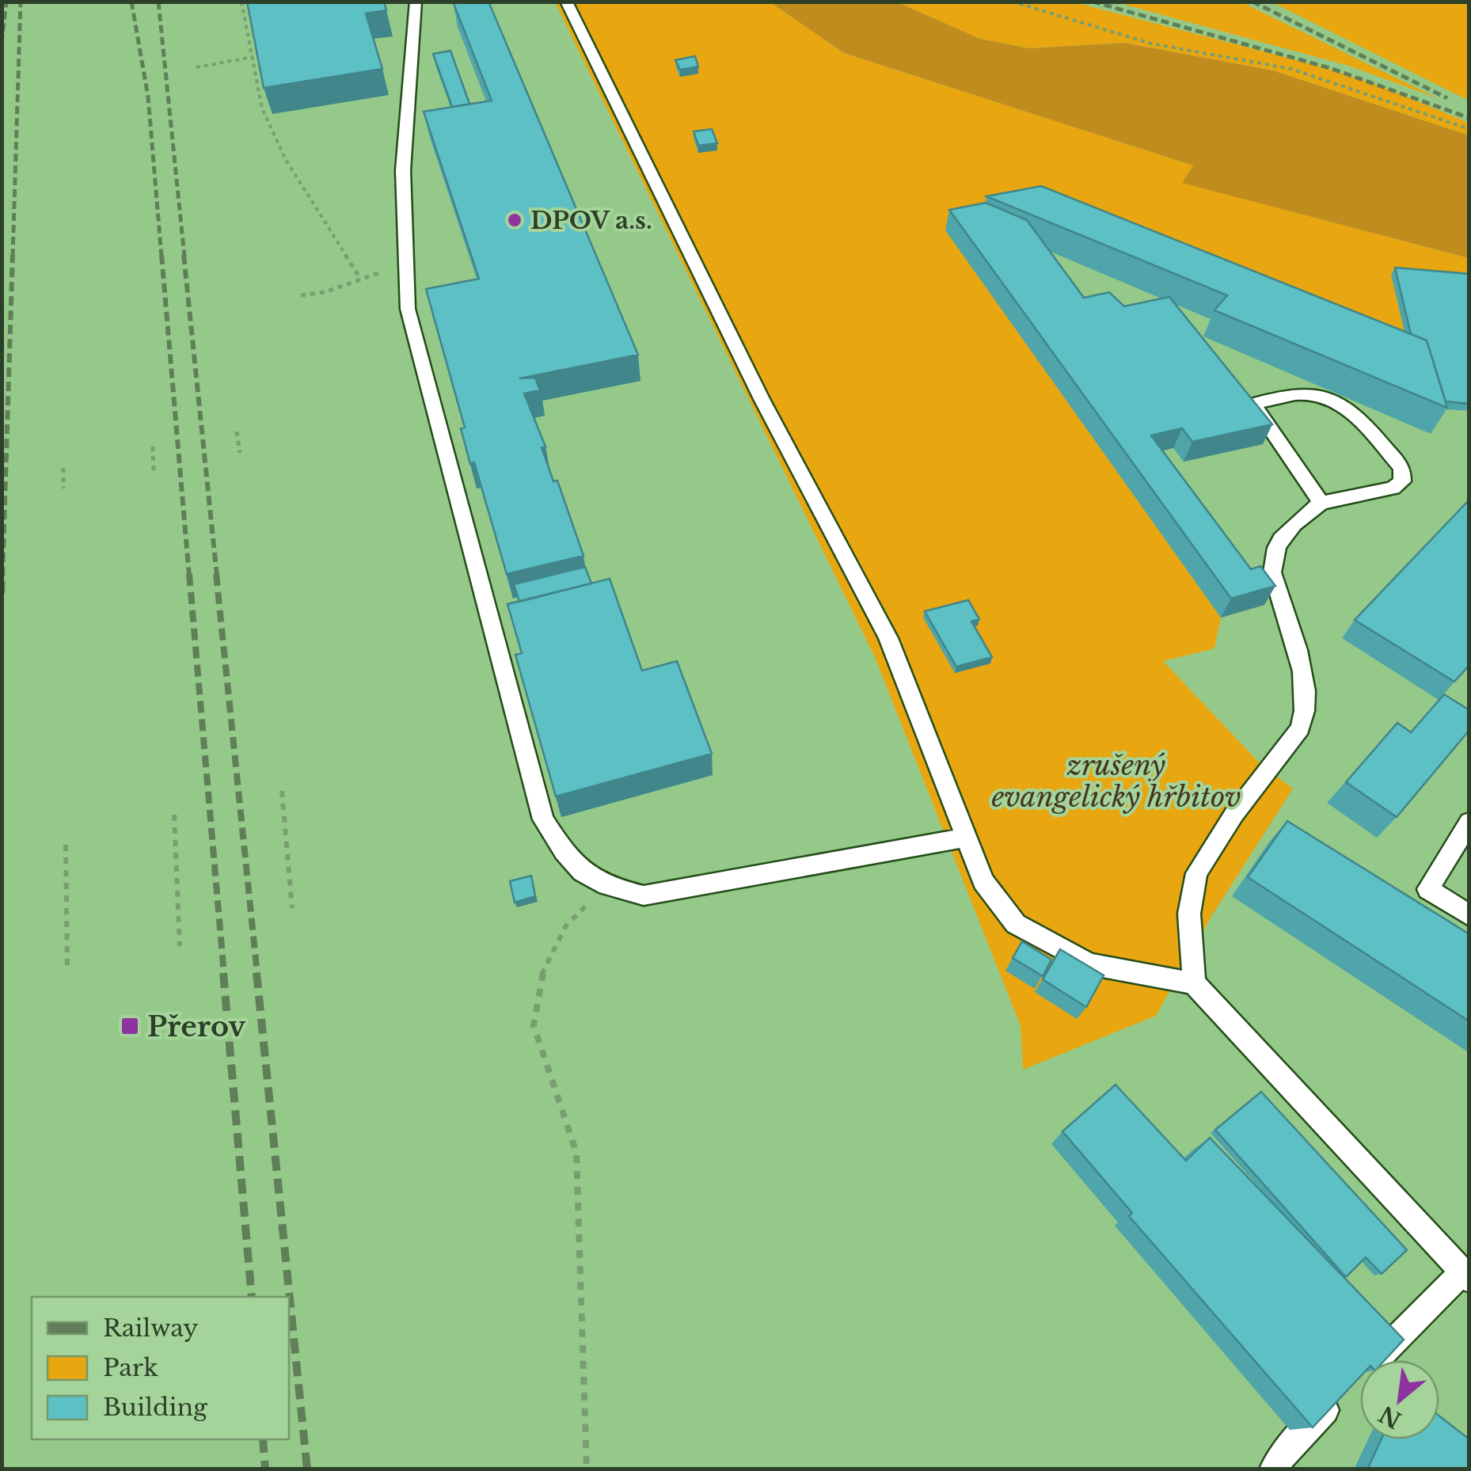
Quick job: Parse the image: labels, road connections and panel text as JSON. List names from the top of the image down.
{
  "parks": ["zrušený evangelický hřbitov"],
  "places": {
    "other": ["DPOV a.s."],
    "transit": ["Přerov"]
  },
  "legend": ["Railway", "Park", "Building"],
  "north": "bottom left"
}
